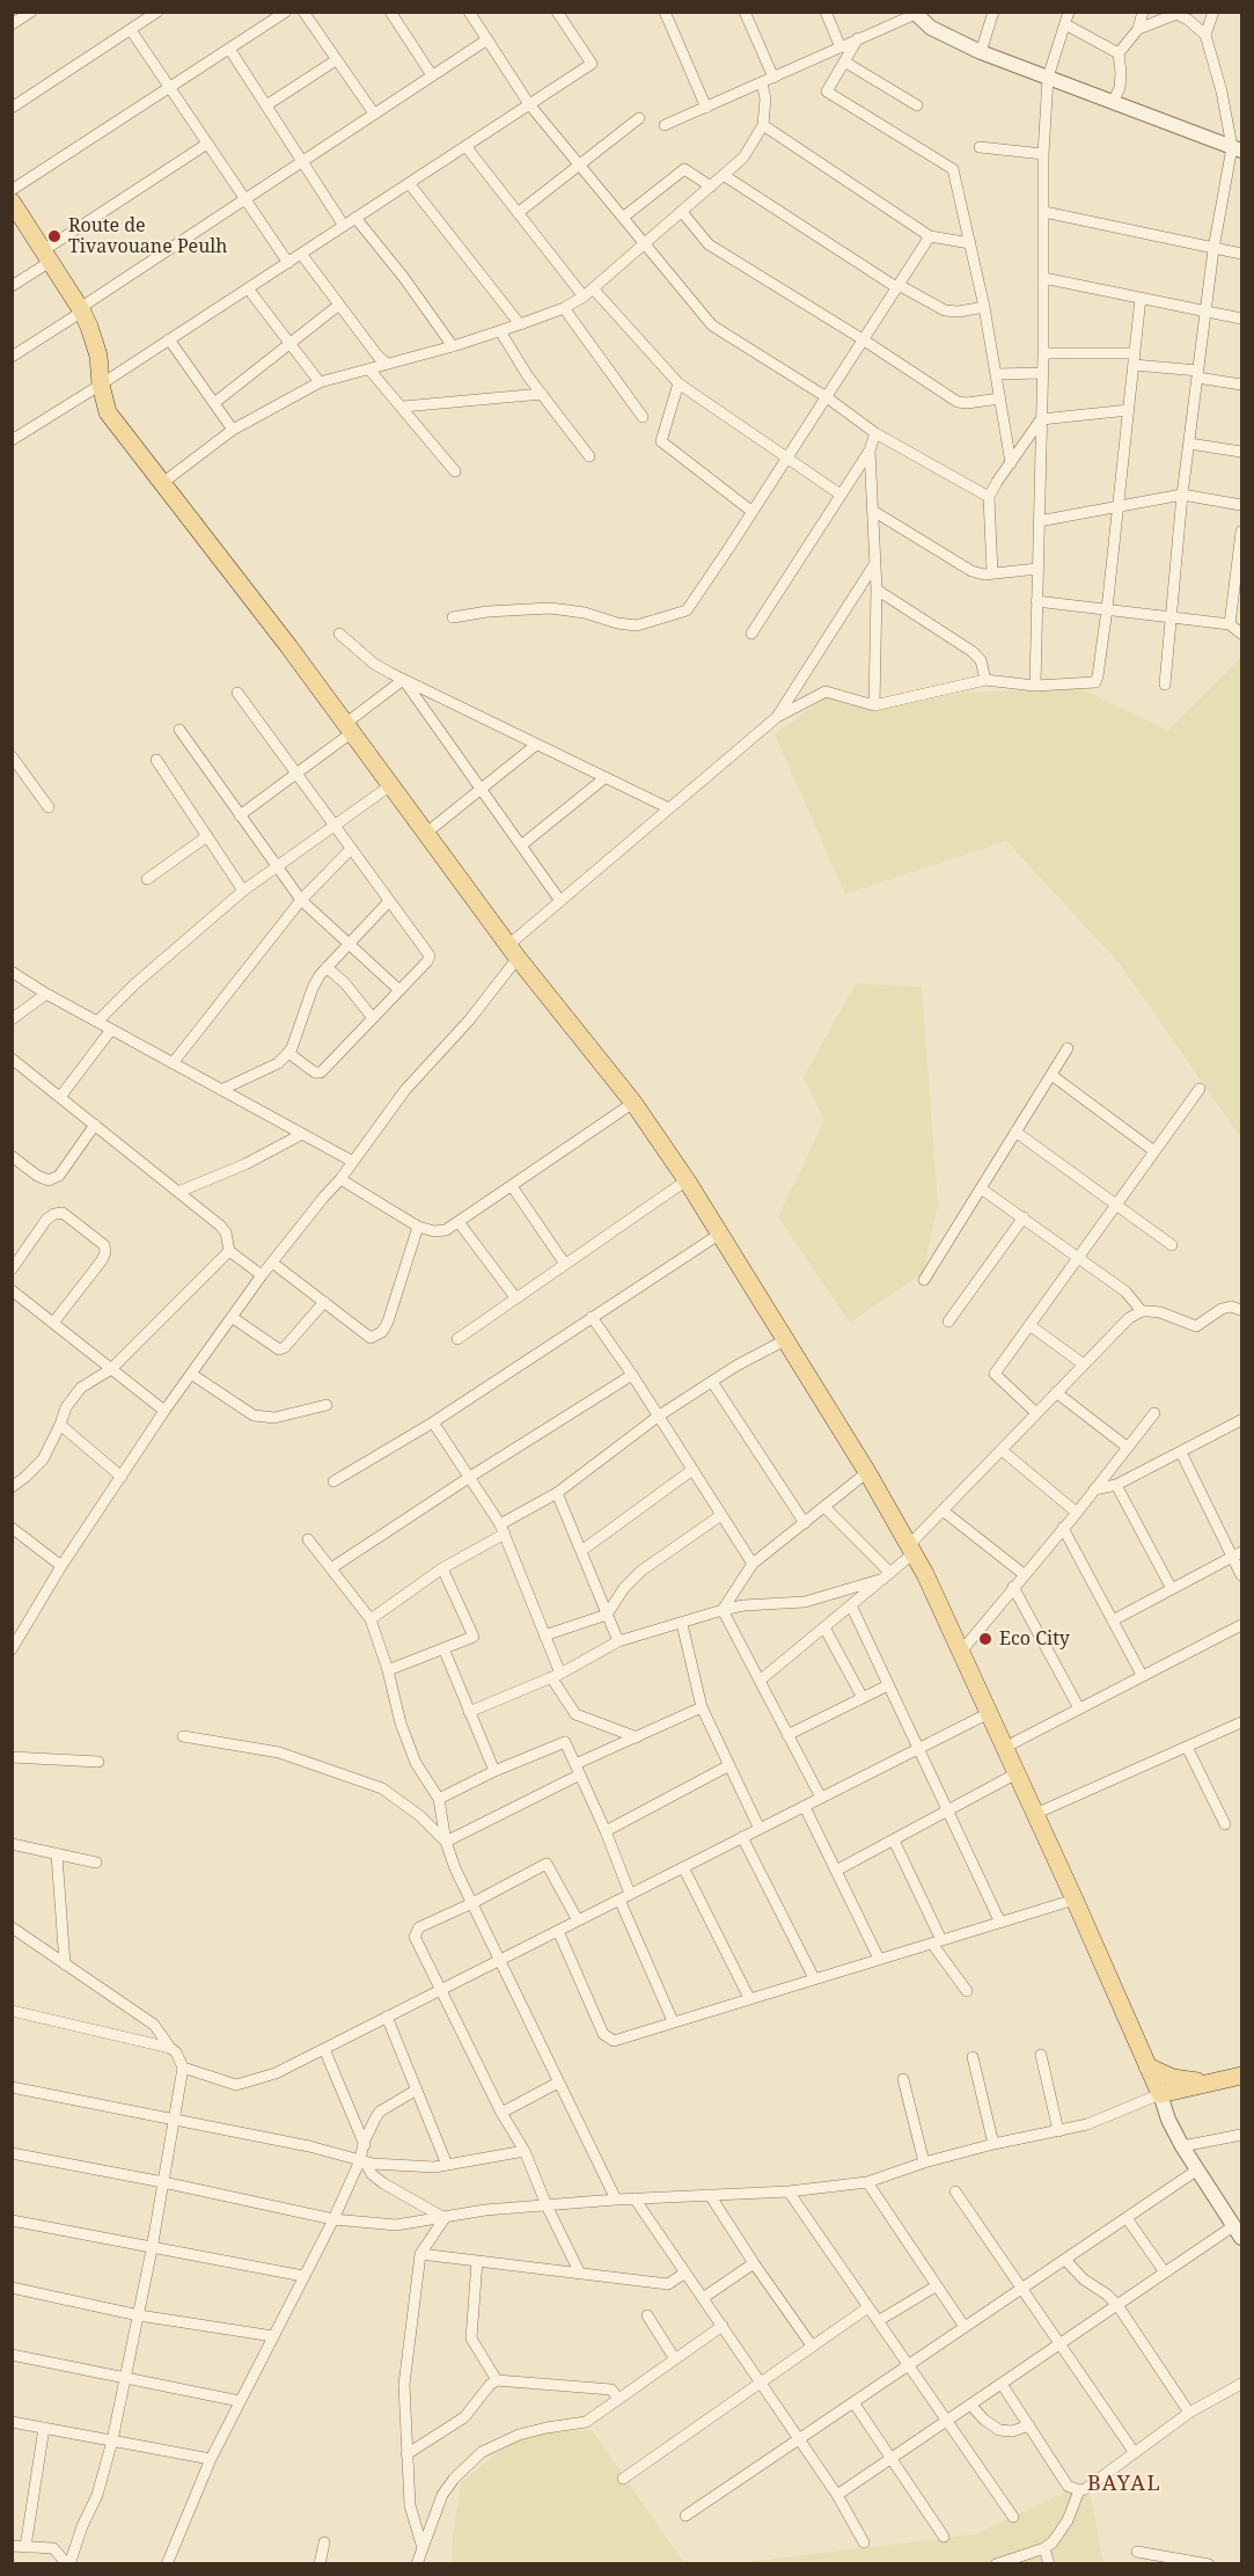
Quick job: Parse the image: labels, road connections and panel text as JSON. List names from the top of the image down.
{
  "districts": ["BAYAL"],
  "places": ["Route de Tivavouane Peulh", "Eco City"]
}
